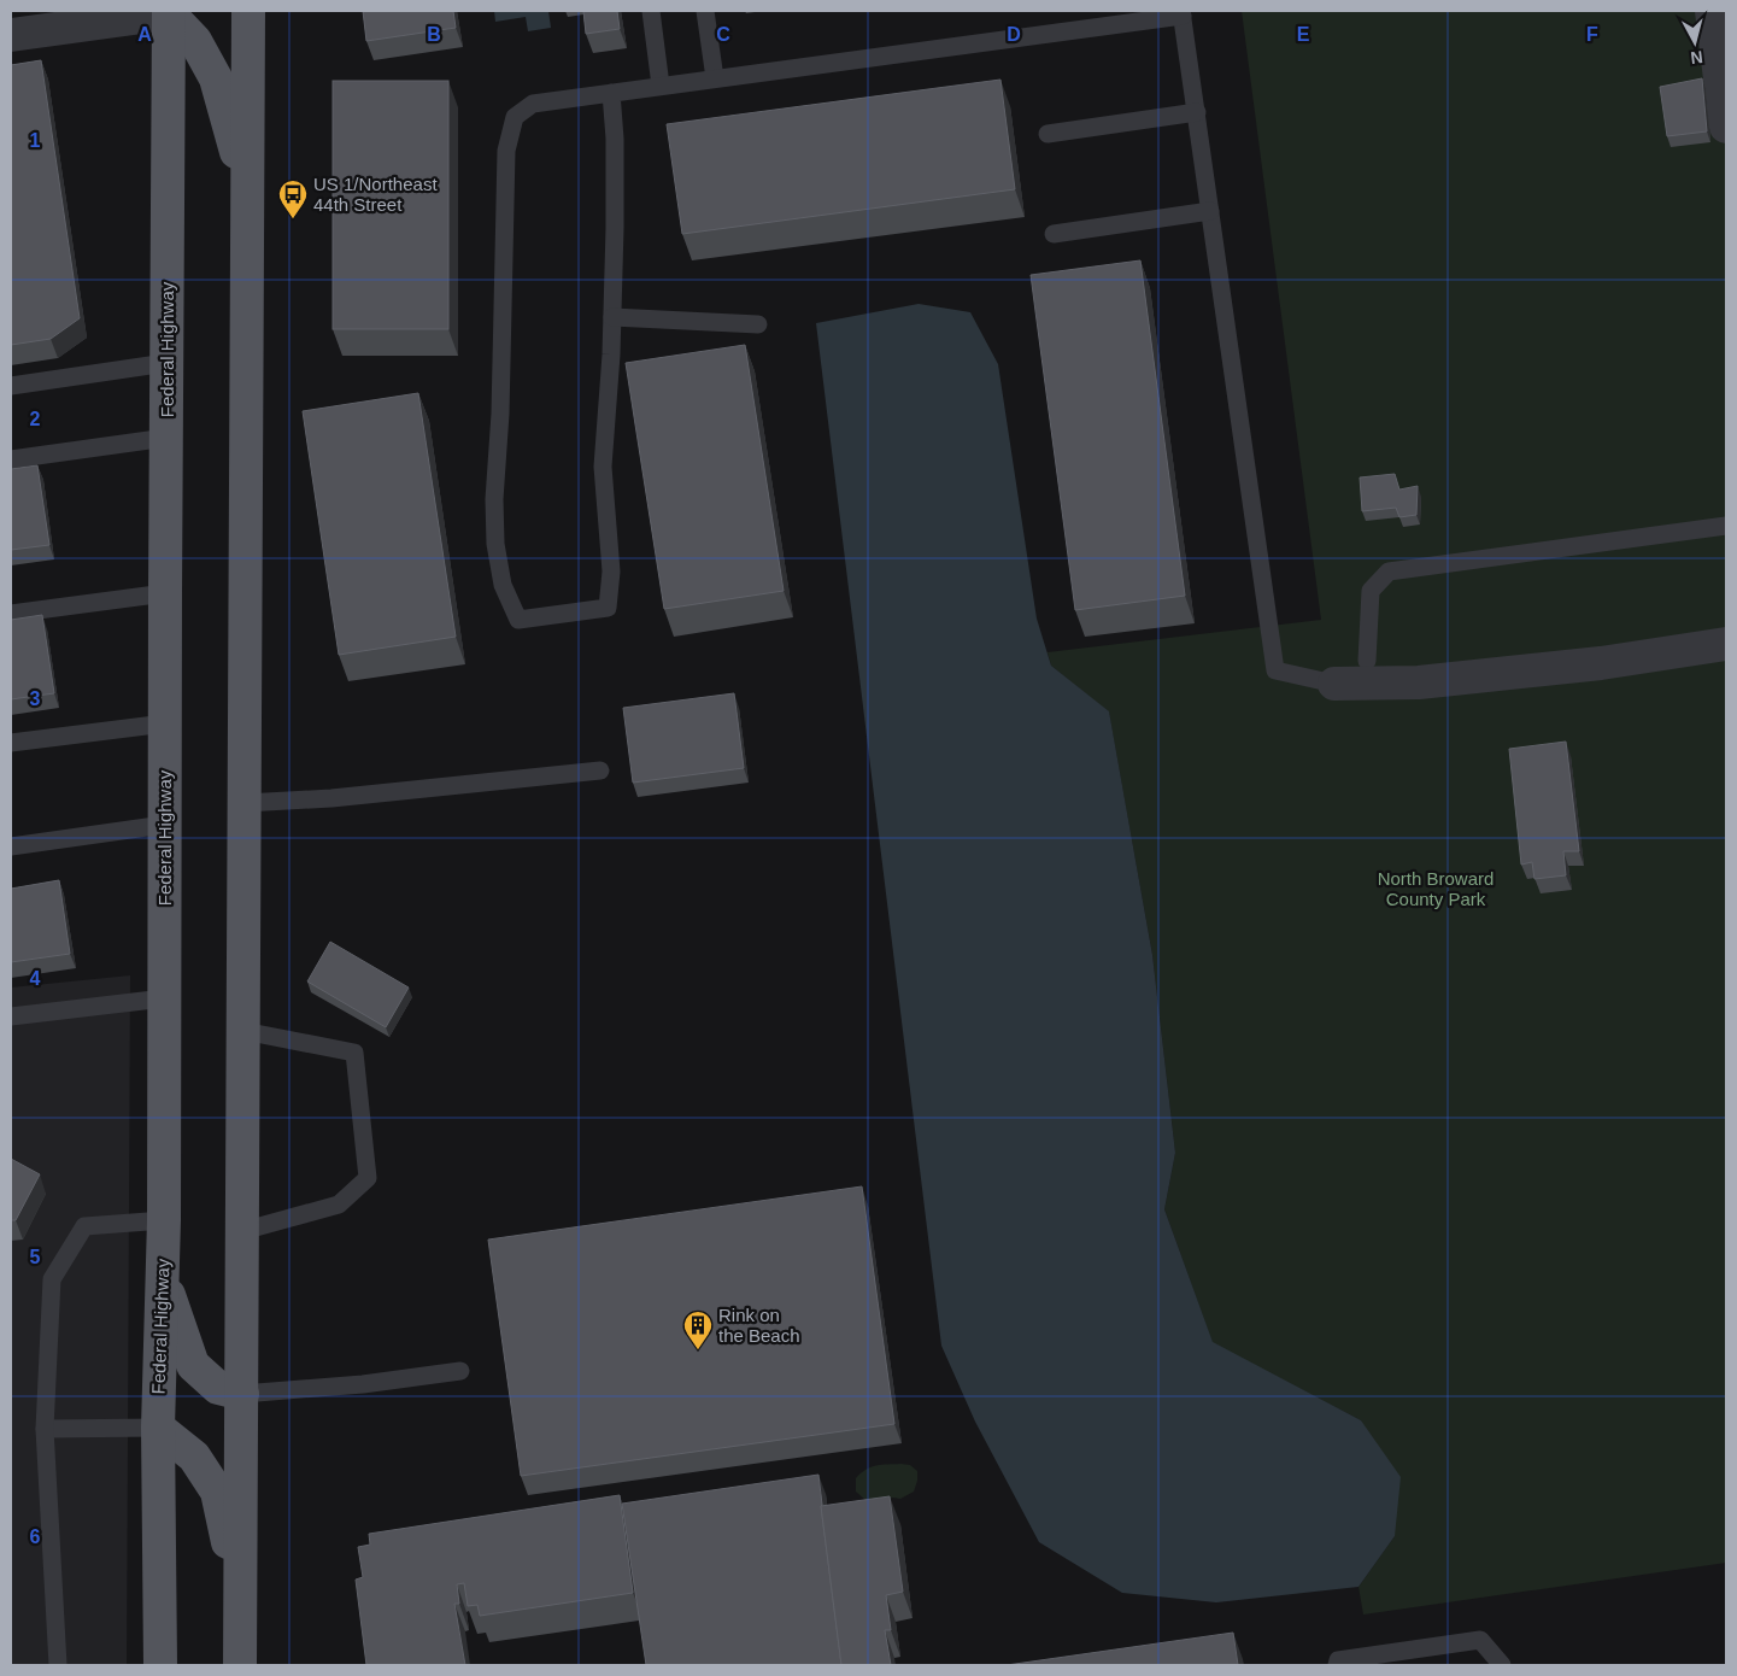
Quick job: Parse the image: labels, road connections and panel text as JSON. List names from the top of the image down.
{
  "streets": {
    "main road": ["Federal Highway"]
  },
  "parks": ["North Broward County Park"],
  "places": {
    "bus stop": ["US 1/Northeast 44th Street"],
    "building": ["Rink on the Beach"]
  },
  "north": "bottom",
  "grid": {
    "columns": [
      "A",
      "B",
      "C",
      "D",
      "E",
      "F"
    ],
    "rows": [
      "1",
      "2",
      "3",
      "4",
      "5",
      "6"
    ]
  }
}
